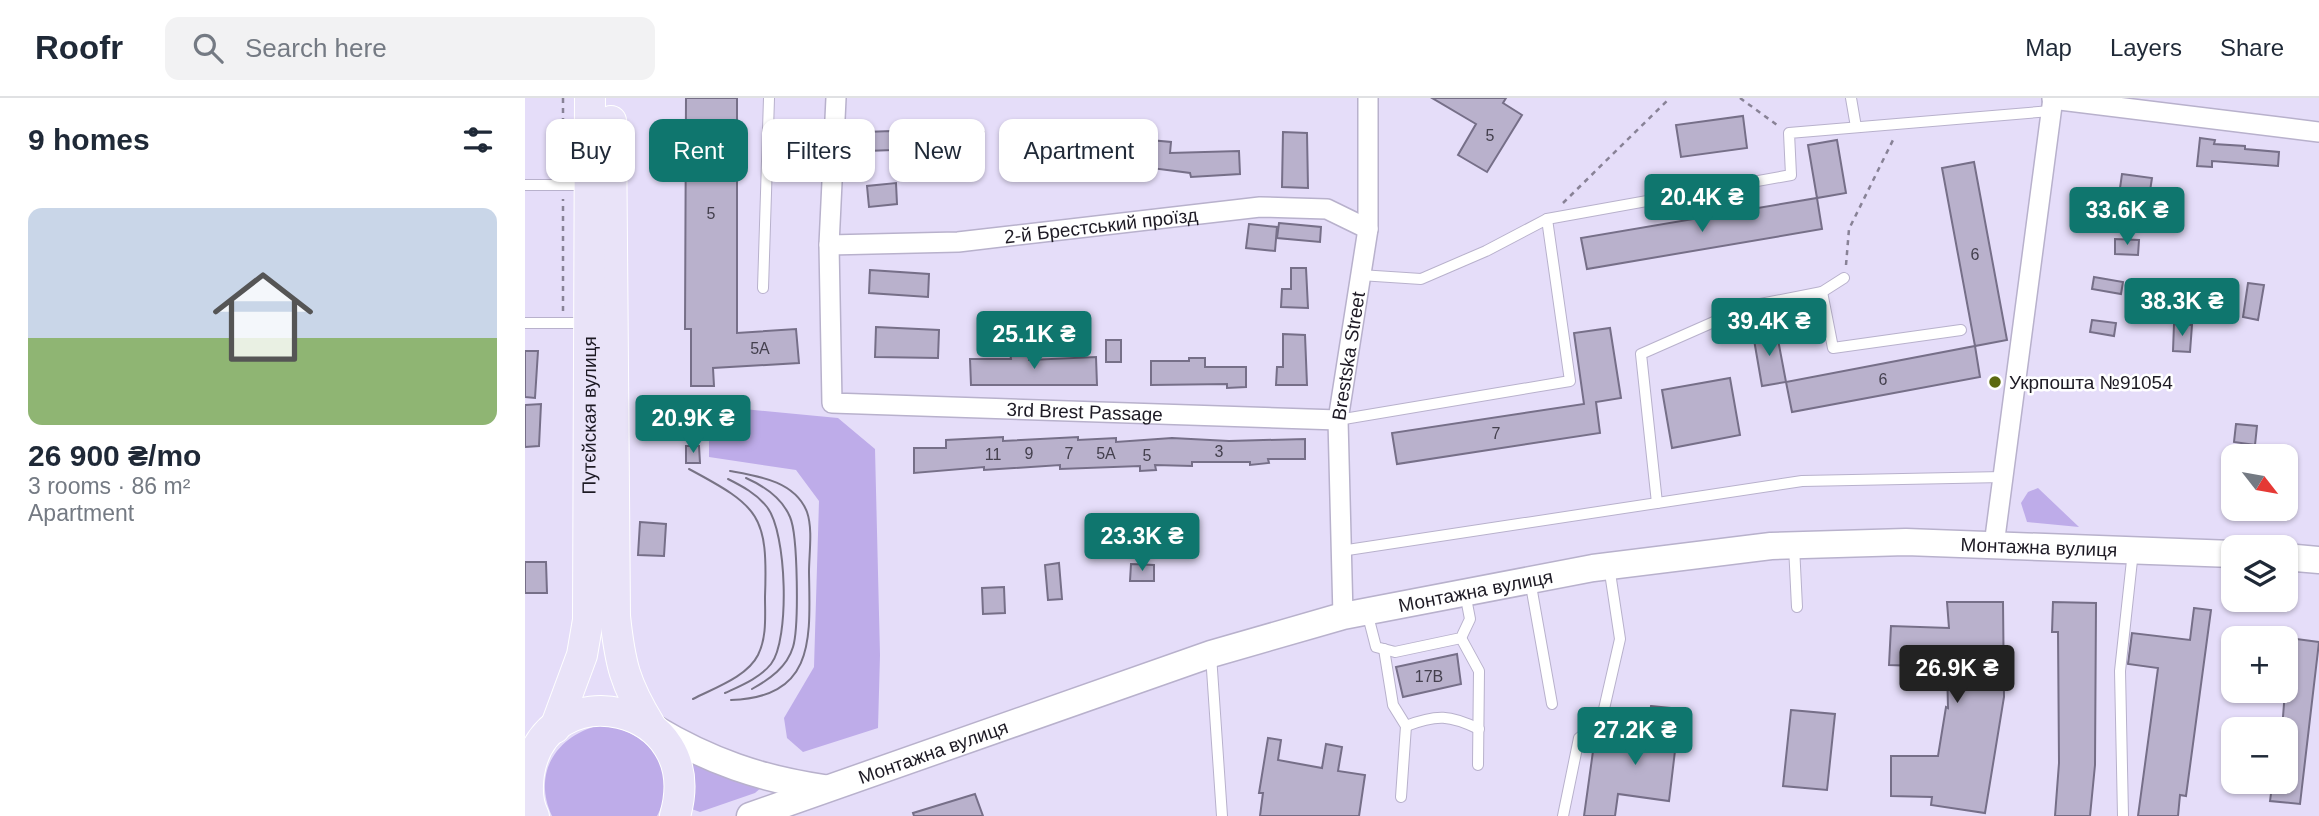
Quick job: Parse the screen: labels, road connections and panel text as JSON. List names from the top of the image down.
{
  "streets": {
    "main road": ["Путєйская вулиця"],
    "street": [
      "2-й Брестський проїзд",
      "Brestska Street",
      "3rd Brest Passage",
      "Монтажна вулиця"
    ]
  },
  "crossings": [
    ["2-й Брестський проїзд", "Brestska Street"],
    ["2-й Брестський проїзд", "3rd Brest Passage"],
    ["Brestska Street", "3rd Brest Passage"],
    ["Brestska Street", "Монтажна вулиця"]
  ],
  "places": ["Укрпошта №91054"],
  "house_numbers": [
    "5",
    "5",
    "6",
    "5А",
    "6",
    "7",
    "3",
    "9",
    "7",
    "5А",
    "11",
    "5",
    "17В"
  ],
  "north": "bottom right",
  "page": {
    "header": "Roofr",
    "search": "Search here",
    "nav": ["Map", "Layers", "Share"],
    "heading": "9 homes",
    "chip": [
      "Buy",
      "Rent",
      "Filters",
      "New",
      "Apartment"
    ],
    "price": [
      "20.4K ₴",
      "33.6K ₴",
      "38.3K ₴",
      "39.4K ₴",
      "25.1K ₴",
      "20.9K ₴",
      "23.3K ₴",
      "26.9K ₴",
      "27.2K ₴"
    ],
    "list": [
      {
        "name": "26 900 ₴/mo",
        "note": "3 rooms · 86 m² · Apartment"
      }
    ],
    "map_buttons": ["+", "−"]
  }
}
